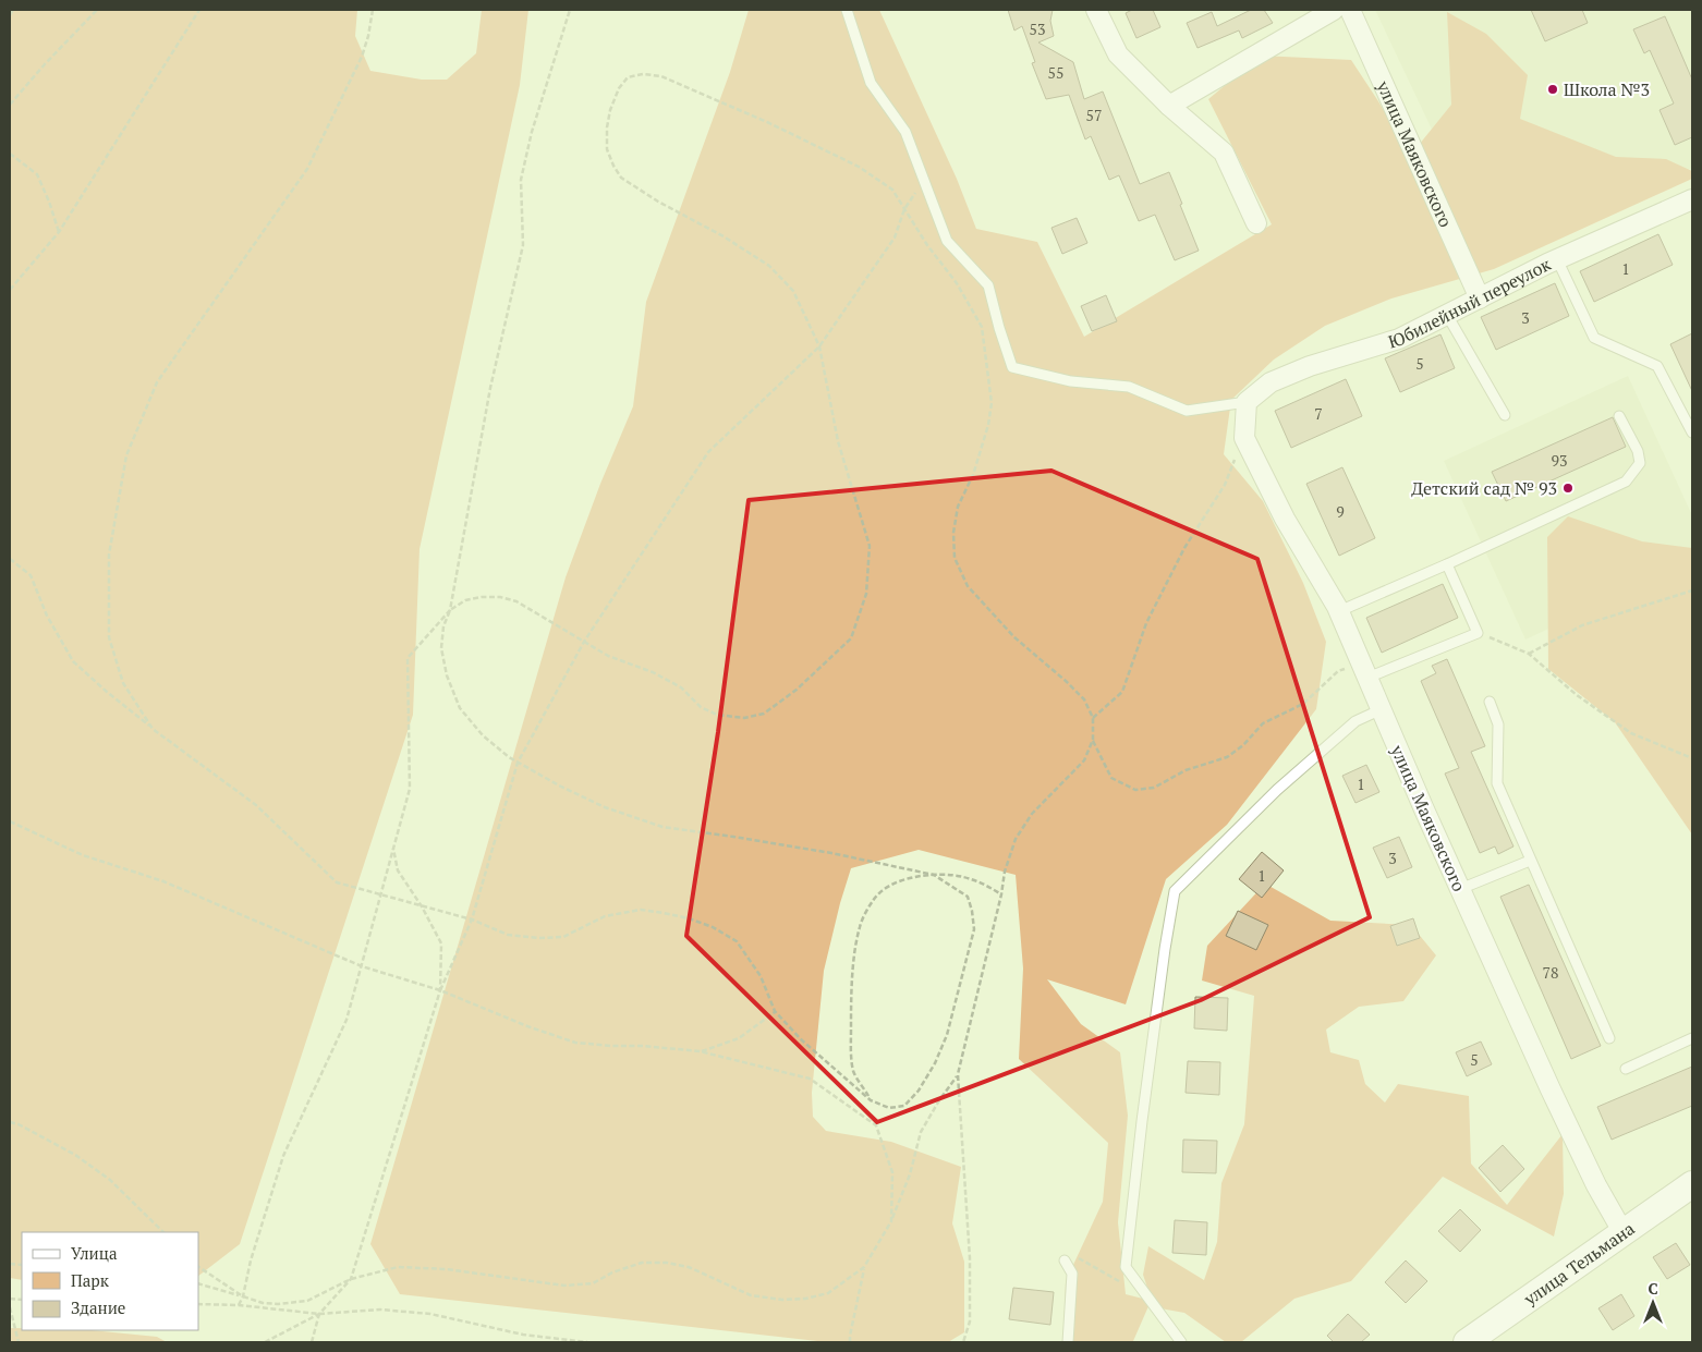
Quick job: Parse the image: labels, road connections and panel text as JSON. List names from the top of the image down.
{
  "streets": {
    "street": ["улица Маяковского", "Юбилейный переулок", "улица Тельмана"]
  },
  "crossings": [
    ["улица Маяковского", "Юбилейный переулок"],
    ["улица Маяковского", "улица Тельмана"]
  ],
  "places": ["Школа №3", "Детский сад № 93"],
  "house_numbers": [
    "53",
    "55",
    "57",
    "1",
    "3",
    "5",
    "7",
    "93",
    "9",
    "1",
    "3",
    "1",
    "78",
    "5"
  ],
  "legend": ["Улица", "Парк", "Здание"],
  "north": "top"
}
